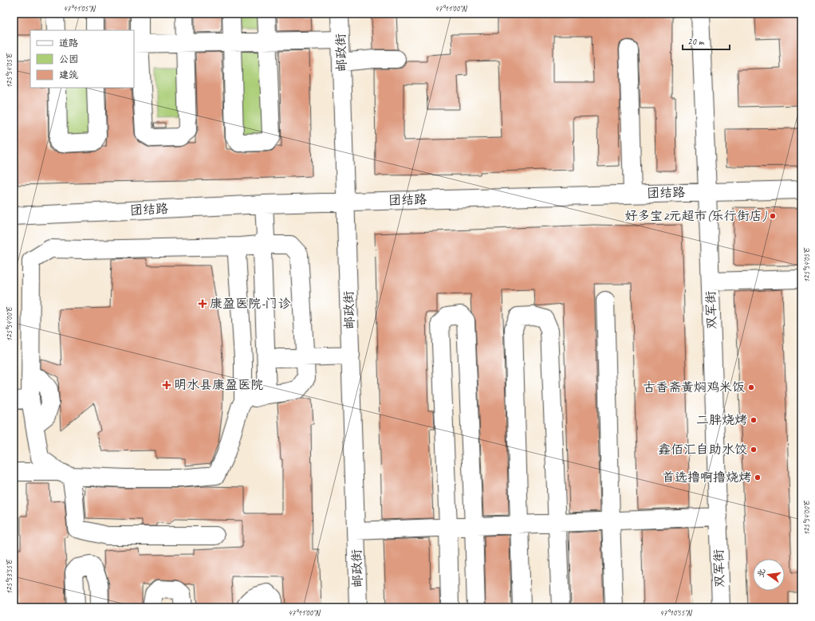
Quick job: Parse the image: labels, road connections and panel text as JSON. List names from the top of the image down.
{
  "streets": {
    "street": ["邮政街", "团结路", "双军街"]
  },
  "crossings": [
    ["邮政街", "团结路"],
    ["团结路", "双军街"]
  ],
  "places": {
    "other": [
      "好多宝2元超市(乐行街店)",
      "古香斋黄焖鸡米饭",
      "二胖烧烤",
      "鑫佰汇自助水饺",
      "首选撸啊撸烧烤"
    ],
    "health": ["康盈医院-门诊", "明水县康盈医院"]
  },
  "legend": ["道路", "公园", "建筑"],
  "scale_bar": "20 m",
  "north": "left",
  "coordinates": [
    "47°11'05\"N",
    "47°11'00\"N",
    "125°54'05\"E",
    "125°54'00\"E",
    "125°53'55\"E",
    "47°10'55\"N"
  ]
}
